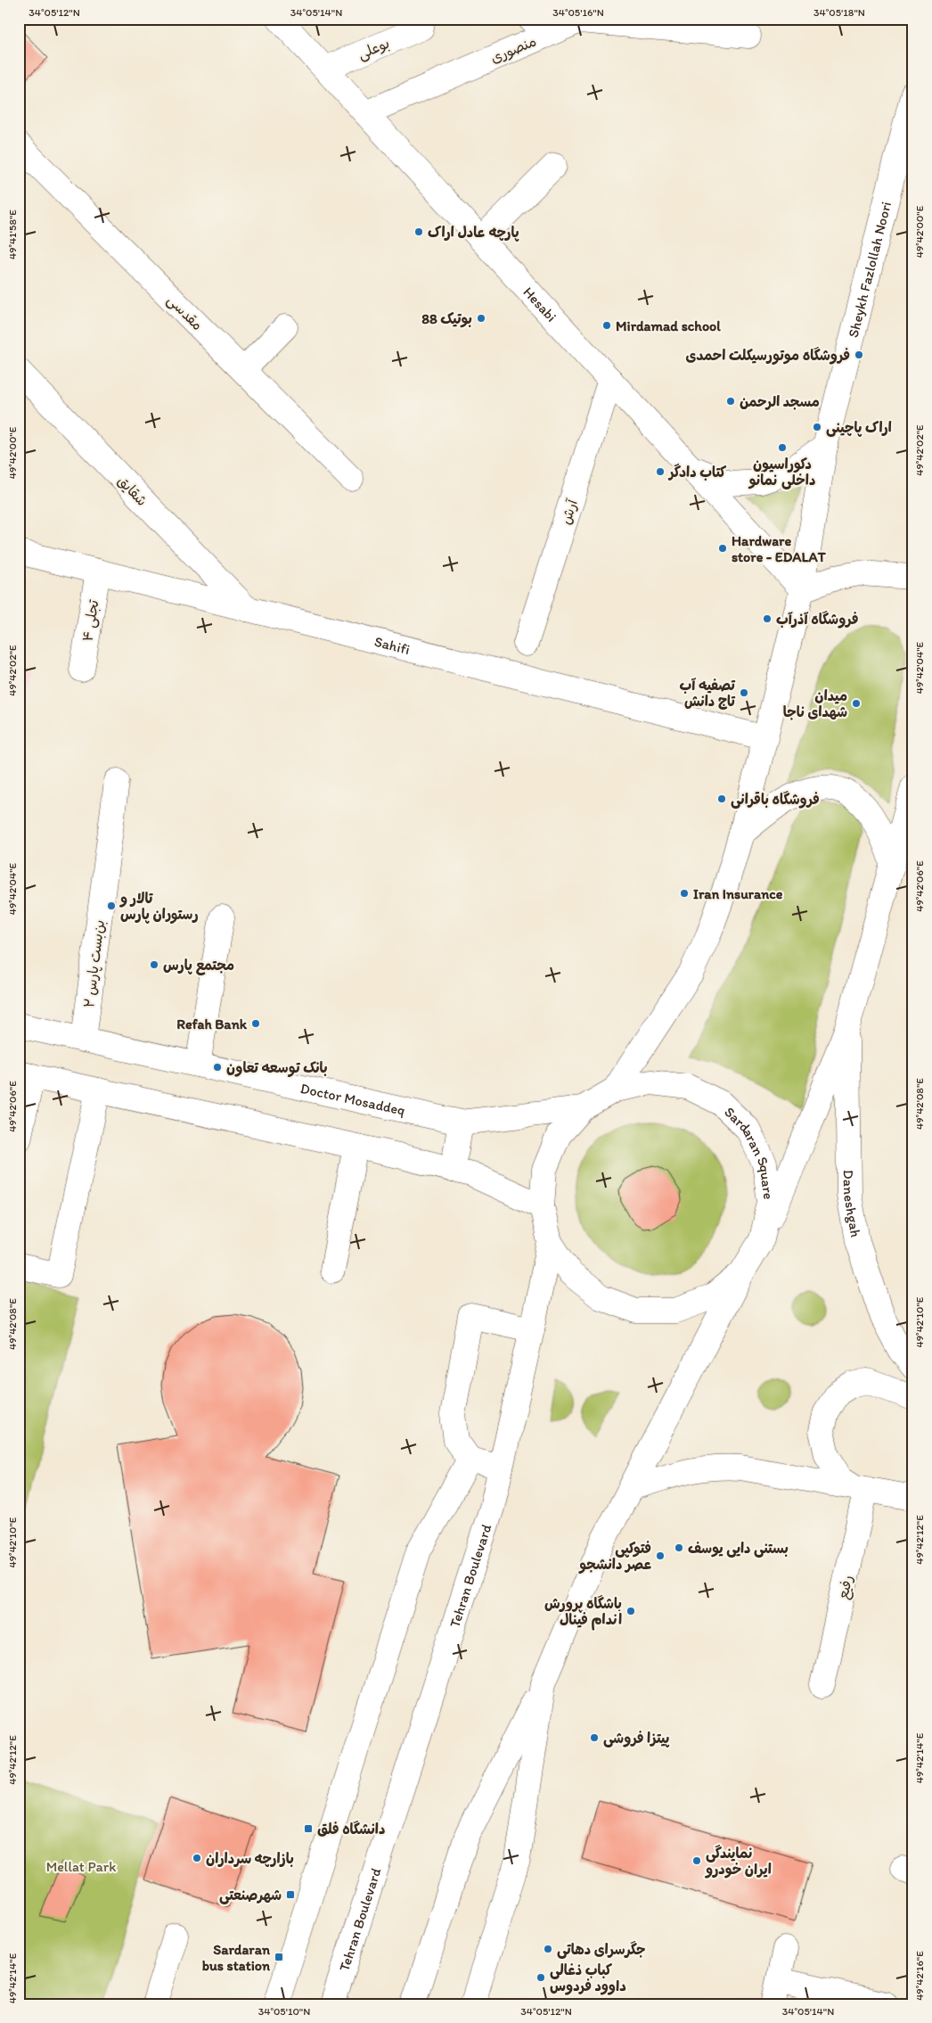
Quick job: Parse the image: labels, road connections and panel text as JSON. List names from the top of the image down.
{
  "streets": {
    "main road": [
      "بوعلی",
      "منصوری",
      "Sheykh Fazlollah Noori",
      "Hesabi",
      "مقدسی",
      "شقایق",
      "آرش",
      "تجلی ۴",
      "Sahifi",
      "بن‌بست پارس ۲",
      "Doctor Mosaddeq",
      "Sardaran Square",
      "Daneshgah",
      "Tehran Boulevard",
      "رفیع"
    ]
  },
  "crossings": [
    ["بوعلی", "Hesabi"],
    ["منصوری", "Hesabi"],
    ["Sheykh Fazlollah Noori", "Hesabi"],
    ["Sheykh Fazlollah Noori", "Sahifi"],
    ["Sheykh Fazlollah Noori", "Sardaran Square"],
    ["Hesabi", "آرش"],
    ["شقایق", "Sahifi"],
    ["تجلی ۴", "Sahifi"],
    ["بن‌بست پارس ۲", "Doctor Mosaddeq"],
    ["Doctor Mosaddeq", "Sardaran Square"],
    ["Sardaran Square", "Tehran Boulevard"]
  ],
  "parks": ["Mellat Park"],
  "places": {
    "other": [
      "پارچه عادل اراک",
      "بوتیک 88",
      "Mirdamad school",
      "فروشگاه موتورسیکلت احمدی",
      "مسجد الرحمن",
      "اراک پاچینی",
      "دکوراسیون داخلی نمانو",
      "کتاب دادگر",
      "Hardware store - EDALAT",
      "فروشگاه آذرآب",
      "تصفیه آب تاج دانش",
      "میدان شهدای ناجا",
      "فروشگاه باقرانی",
      "Iran Insurance",
      "تالار و رستوران پارس",
      "مجتمع پارس",
      "Refah Bank",
      "بانک توسعه تعاون",
      "بستنی دایی یوسف",
      "فتوکپی عصر دانشجو",
      "باشگاه پرورش اندام فینال",
      "پیتزا فروشی",
      "بازارچه سرداران",
      "نمایندگی ایران خودرو",
      "جگرسرای دهاتی",
      "کباب ذغالی داوود فردوس"
    ],
    "transit": ["دانشگاه فلق", "شهرصنعتی", "Sardaran bus station"]
  },
  "coordinates": [
    "34°05'12\"N",
    "34°05'14\"N",
    "34°05'16\"N",
    "34°05'18\"N",
    "49°42'00\"E",
    "49°41'58\"E",
    "49°42'02\"E",
    "49°42'04\"E",
    "49°42'06\"E",
    "49°42'08\"E",
    "49°42'10\"E",
    "49°42'12\"E",
    "49°42'14\"E",
    "49°42'16\"E",
    "34°05'10\"N"
  ]
}
